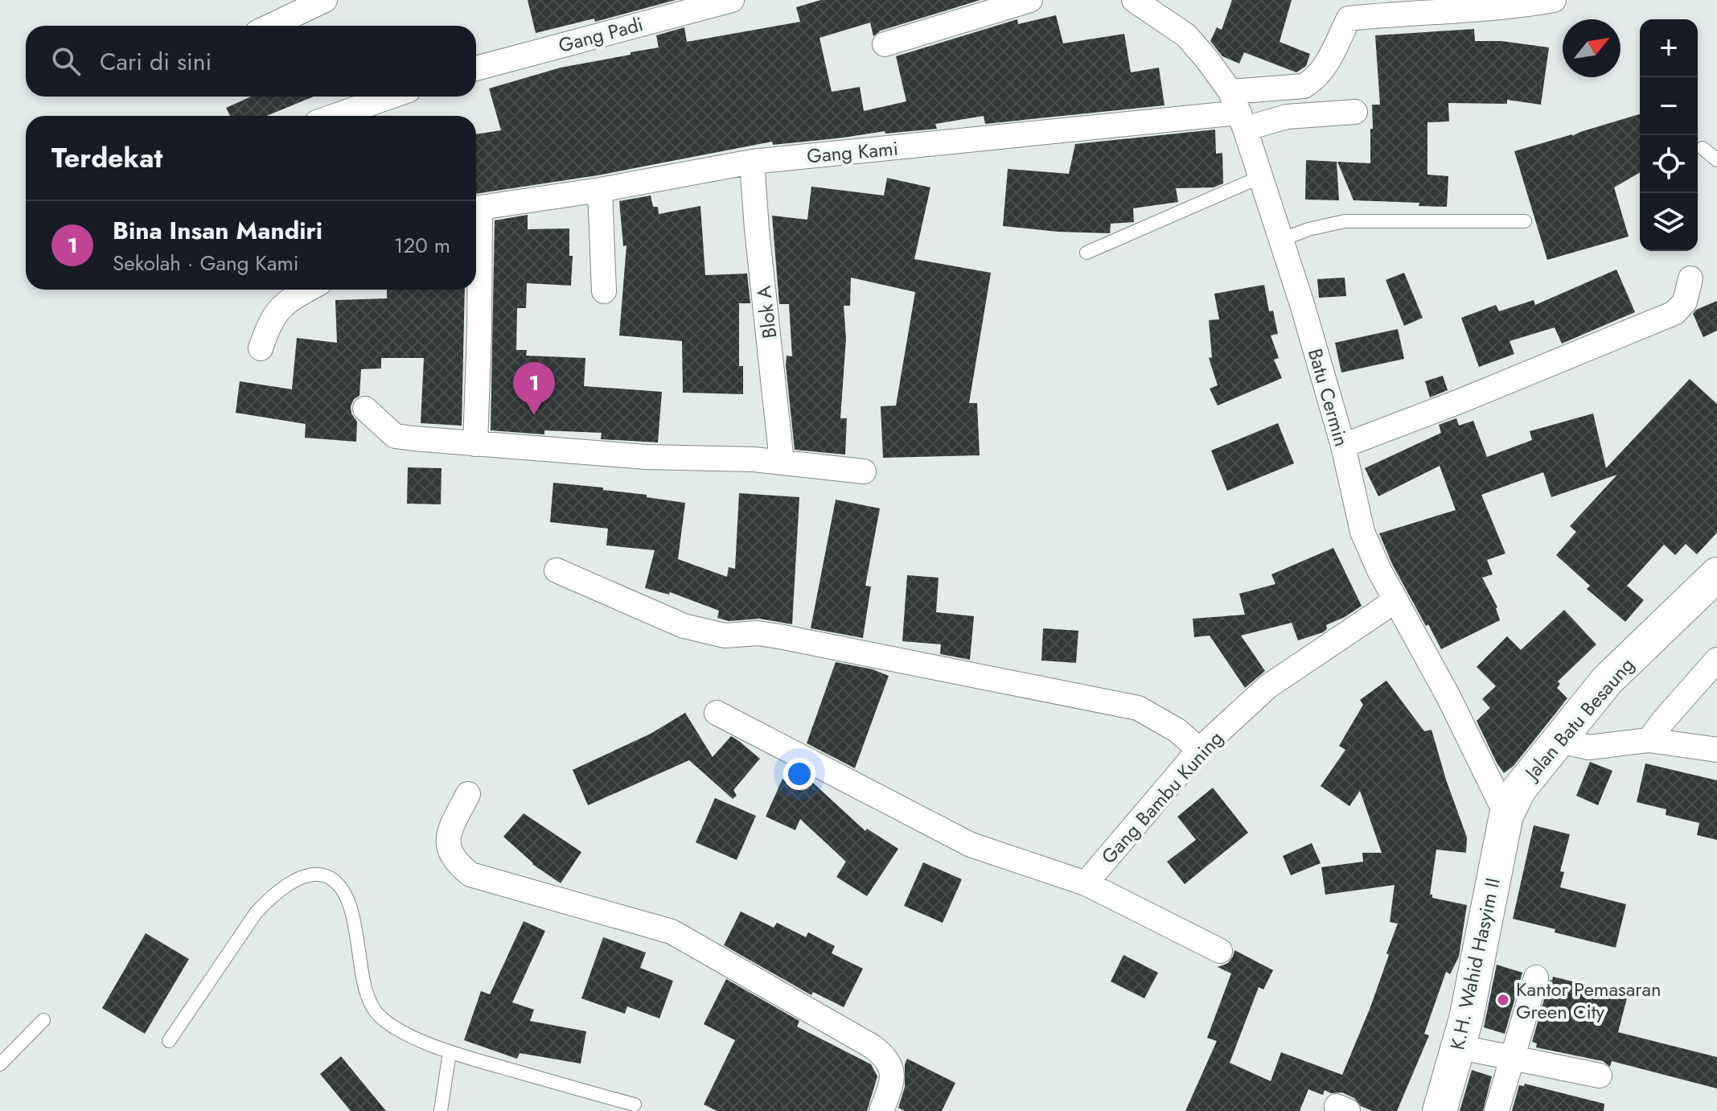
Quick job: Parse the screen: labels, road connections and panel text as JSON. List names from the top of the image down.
{
  "streets": {
    "street": [
      "Gang Padi",
      "Gang Kami",
      "Blok A",
      "Batu Cermin",
      "Jalan Batu Besaung",
      "Gang Bambu Kuning",
      "K.H. Wahid Hasyim II"
    ]
  },
  "crossings": [
    ["Gang Kami", "Blok A"],
    ["Gang Kami", "Batu Cermin"],
    ["Batu Cermin", "Jalan Batu Besaung"],
    ["Batu Cermin", "Gang Bambu Kuning"],
    ["Batu Cermin", "K.H. Wahid Hasyim II"],
    ["Jalan Batu Besaung", "K.H. Wahid Hasyim II"]
  ],
  "places": ["Kantor Pemasaran Green City"],
  "north": "top right",
  "page": {
    "map_buttons": ["+", "−"],
    "search": "Cari di sini",
    "heading": "Terdekat",
    "list": [
      {
        "mark": "1",
        "name": "Bina Insan Mandiri",
        "note": "Sekolah · Gang Kami",
        "value": "120 m"
      }
    ],
    "pins": "1"
  }
}
